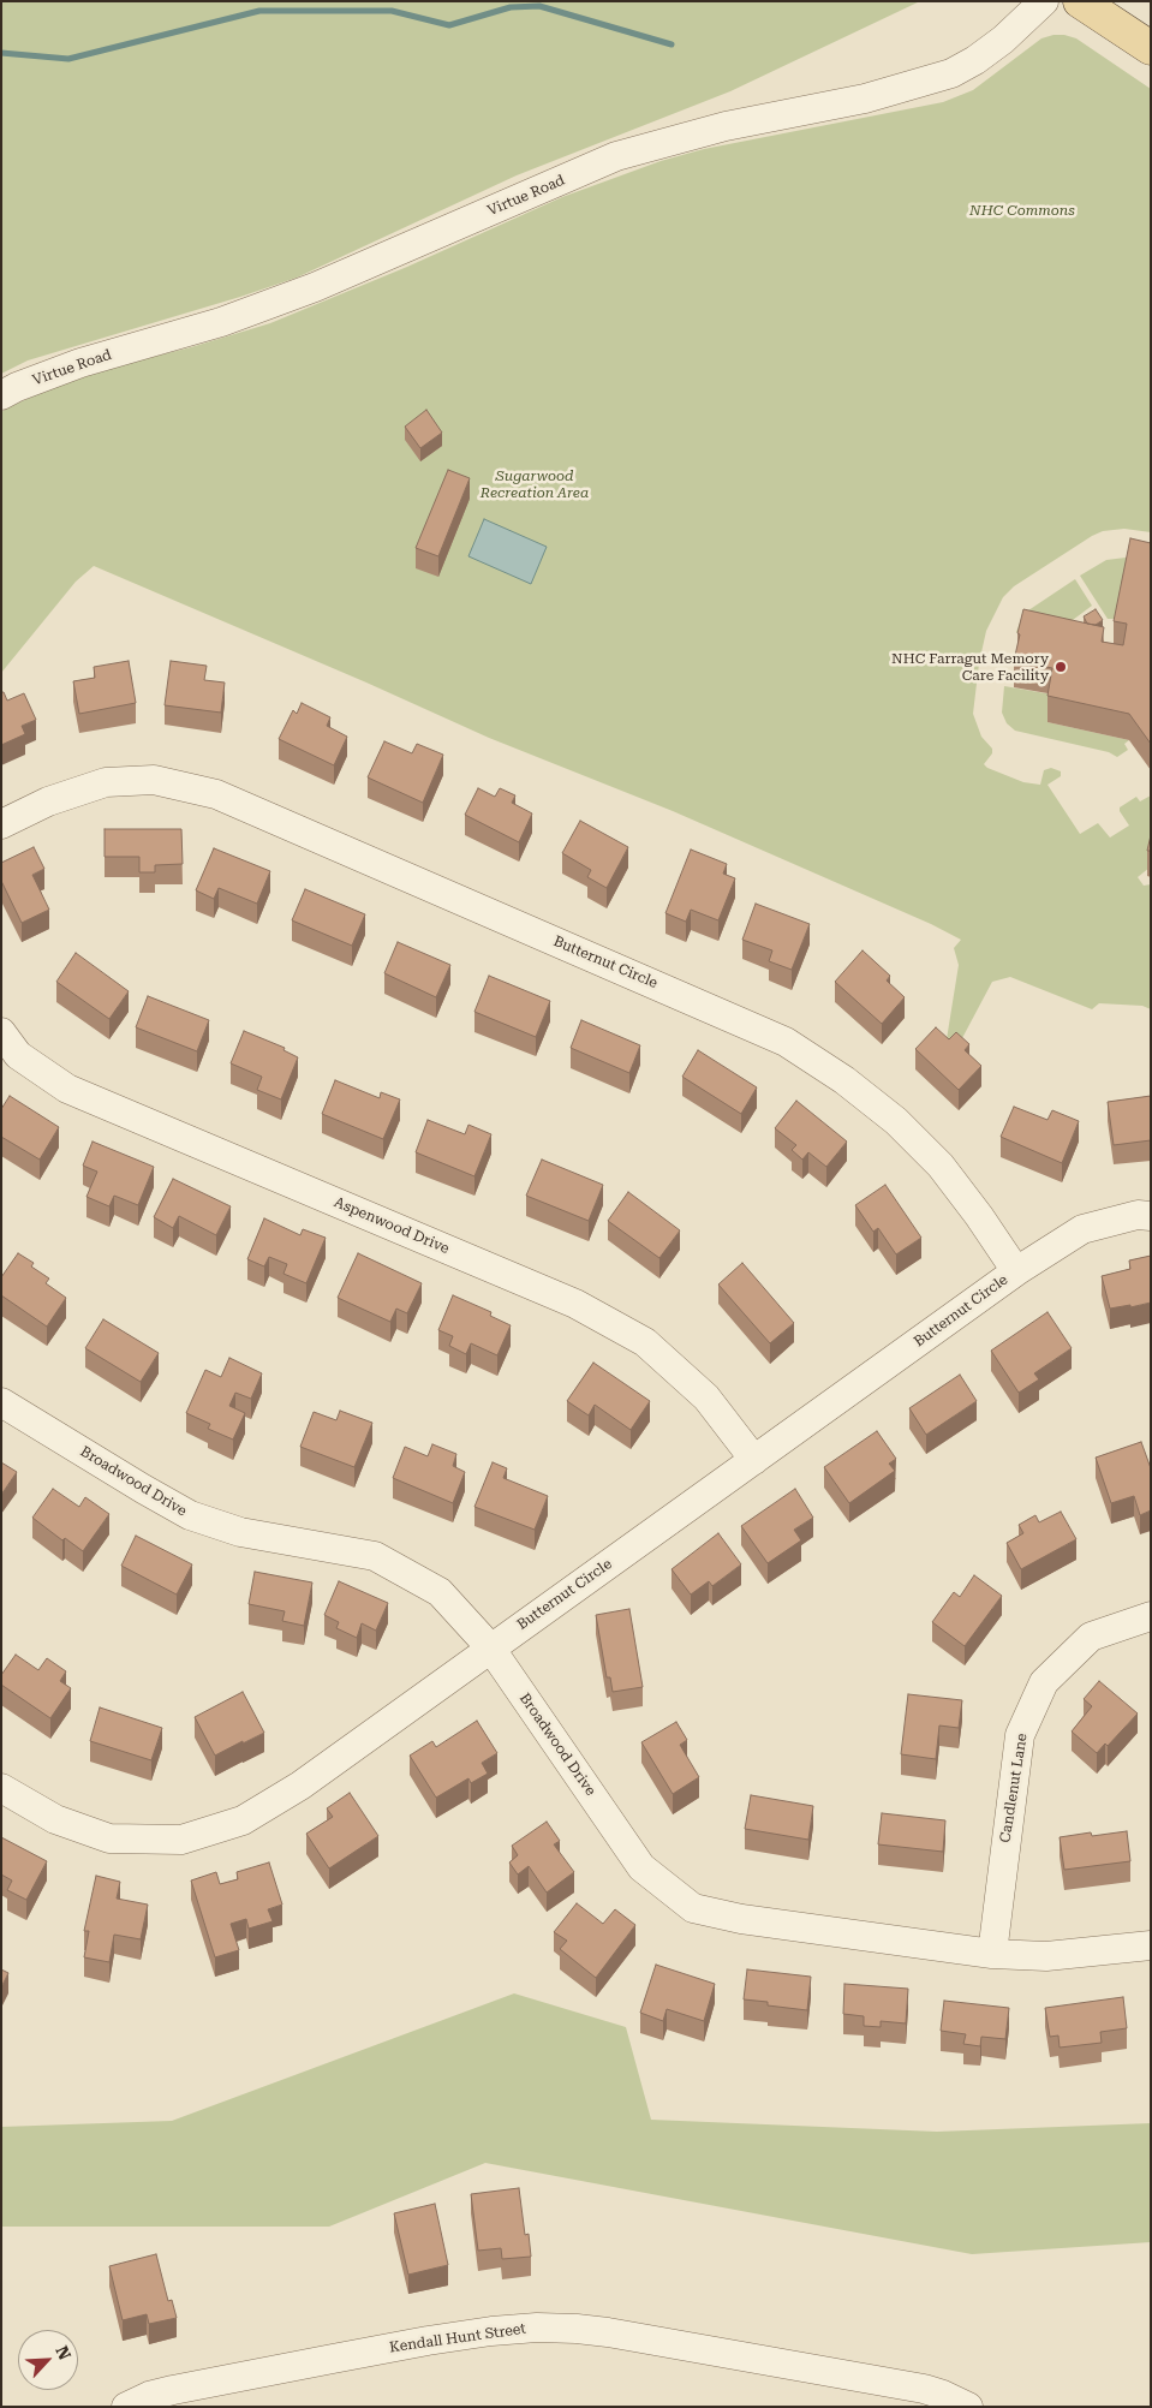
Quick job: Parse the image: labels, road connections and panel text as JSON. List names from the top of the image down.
{
  "streets": {
    "street": [
      "Virtue Road",
      "Butternut Circle",
      "Aspenwood Drive",
      "Broadwood Drive",
      "Candlenut Lane",
      "Kendall Hunt Street"
    ]
  },
  "crossings": [
    ["Butternut Circle", "Aspenwood Drive"],
    ["Butternut Circle", "Broadwood Drive"],
    ["Broadwood Drive", "Candlenut Lane"]
  ],
  "parks": ["NHC Commons", "Sugarwood Recreation Area"],
  "places": ["NHC Farragut Memory Care Facility"],
  "north": "top right"
}
